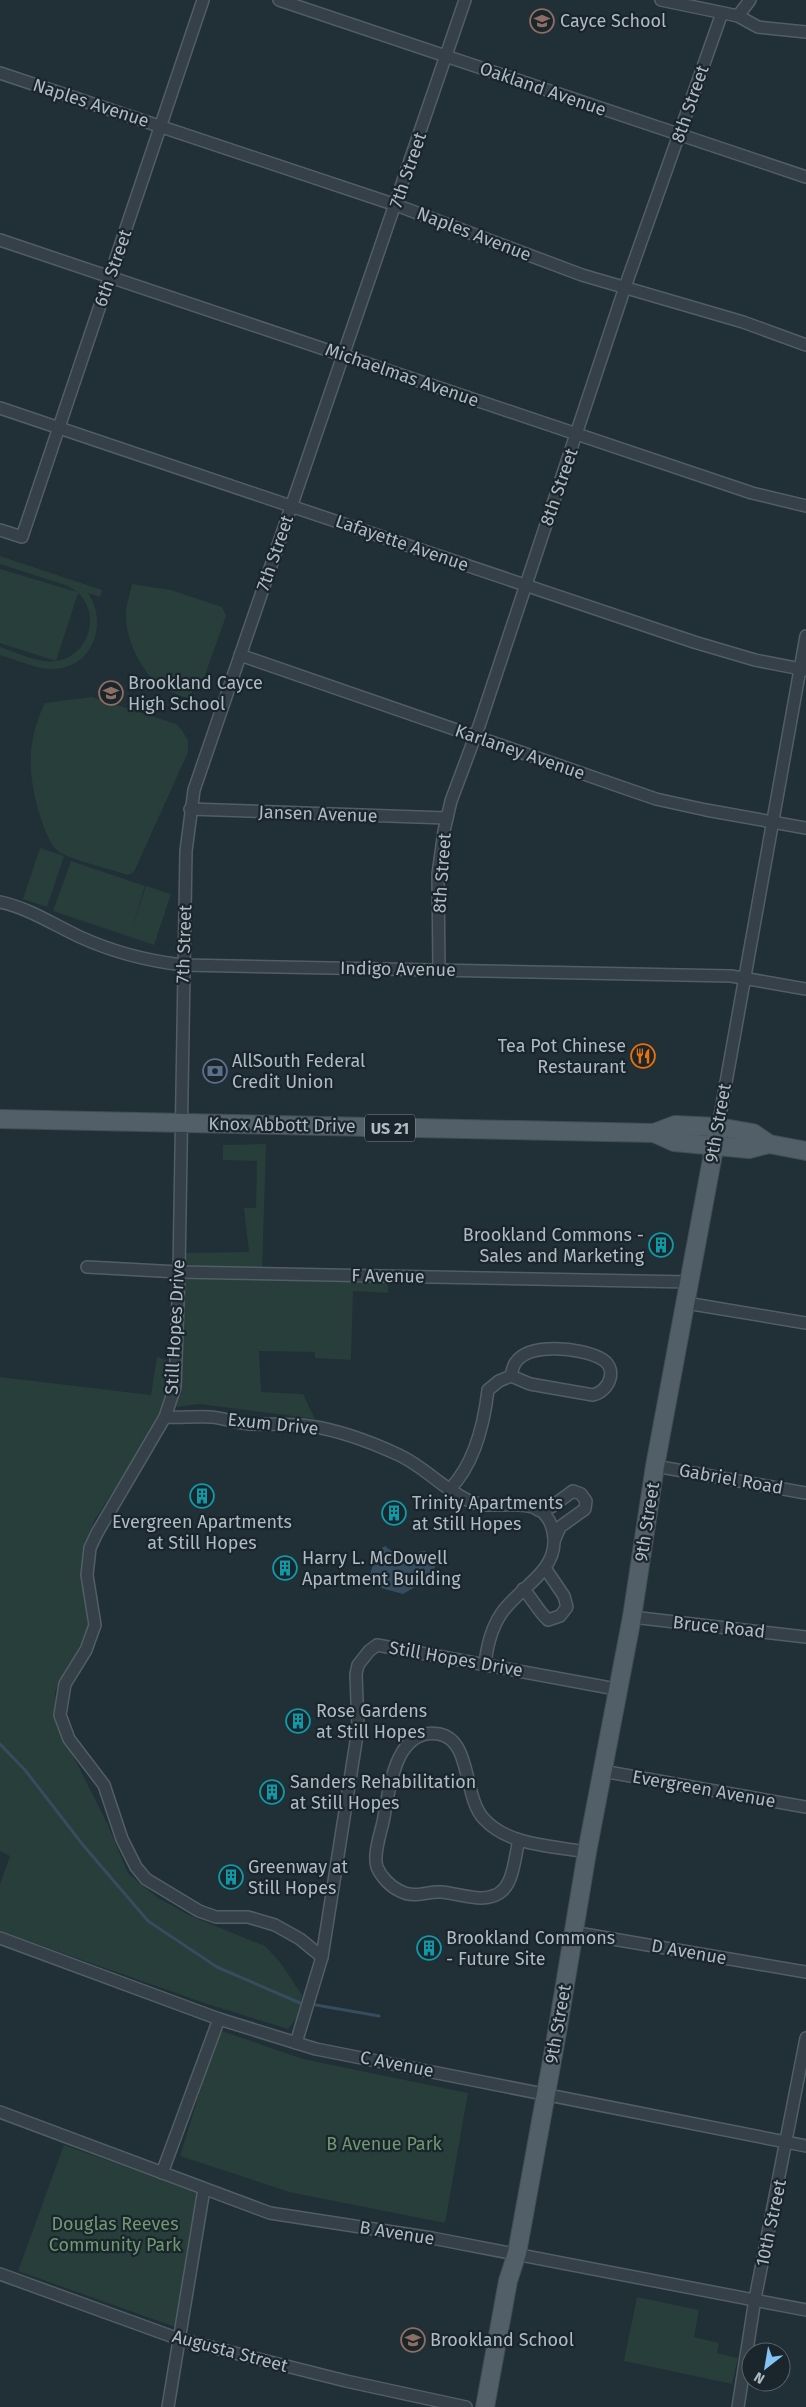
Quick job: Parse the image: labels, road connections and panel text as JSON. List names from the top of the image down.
{
  "streets": {
    "main road": ["9th Street", "Knox Abbott Drive", "US 21"],
    "street": [
      "Oakland Avenue",
      "Naples Avenue",
      "8th Street",
      "7th Street",
      "6th Street",
      "Michaelmas Avenue",
      "Lafayette Avenue",
      "Karlaney Avenue",
      "Jansen Avenue",
      "Indigo Avenue",
      "F Avenue",
      "Still Hopes Drive",
      "Exum Drive",
      "Gabriel Road",
      "Bruce Road",
      "Evergreen Avenue",
      "D Avenue",
      "C Avenue",
      "10th Street",
      "B Avenue",
      "Augusta Street"
    ]
  },
  "crossings": [
    ["Oakland Avenue", "8th Street"],
    ["Oakland Avenue", "7th Street"],
    ["Naples Avenue", "8th Street"],
    ["Naples Avenue", "7th Street"],
    ["Naples Avenue", "6th Street"],
    ["8th Street", "Michaelmas Avenue"],
    ["8th Street", "Lafayette Avenue"],
    ["8th Street", "Karlaney Avenue"],
    ["8th Street", "Jansen Avenue"],
    ["8th Street", "Indigo Avenue"],
    ["7th Street", "Michaelmas Avenue"],
    ["7th Street", "Lafayette Avenue"],
    ["7th Street", "Karlaney Avenue"],
    ["7th Street", "Jansen Avenue"],
    ["7th Street", "Indigo Avenue"],
    ["7th Street", "Knox Abbott Drive"],
    ["7th Street", "Still Hopes Drive"],
    ["6th Street", "Michaelmas Avenue"],
    ["6th Street", "Lafayette Avenue"],
    ["Lafayette Avenue", "9th Street"],
    ["Karlaney Avenue", "9th Street"],
    ["Indigo Avenue", "9th Street"],
    ["9th Street", "Knox Abbott Drive"],
    ["9th Street", "F Avenue"],
    ["9th Street", "Still Hopes Drive"],
    ["9th Street", "Gabriel Road"],
    ["9th Street", "Bruce Road"],
    ["9th Street", "Evergreen Avenue"],
    ["9th Street", "D Avenue"],
    ["9th Street", "C Avenue"],
    ["9th Street", "B Avenue"],
    ["Knox Abbott Drive", "Still Hopes Drive"],
    ["F Avenue", "Still Hopes Drive"],
    ["Still Hopes Drive", "Exum Drive"],
    ["Still Hopes Drive", "C Avenue"],
    ["C Avenue", "10th Street"],
    ["10th Street", "B Avenue"]
  ],
  "parks": ["B Avenue Park", "Douglas Reeves Community Park"],
  "places": {
    "school or university": ["Cayce School", "Brookland Cayce High School", "Brookland School"],
    "restaurant": ["Tea Pot Chinese Restaurant"],
    "bank": ["AllSouth Federal Credit Union"],
    "building": [
      "Brookland Commons - Sales and Marketing",
      "Evergreen Apartments at Still Hopes",
      "Trinity Apartments at Still Hopes",
      "Harry L. McDowell Apartment Building",
      "Rose Gardens at Still Hopes",
      "Sanders Rehabilitation at Still Hopes",
      "Greenway at Still Hopes",
      "Brookland Commons - Future Site"
    ]
  },
  "north": "bottom left"
}
